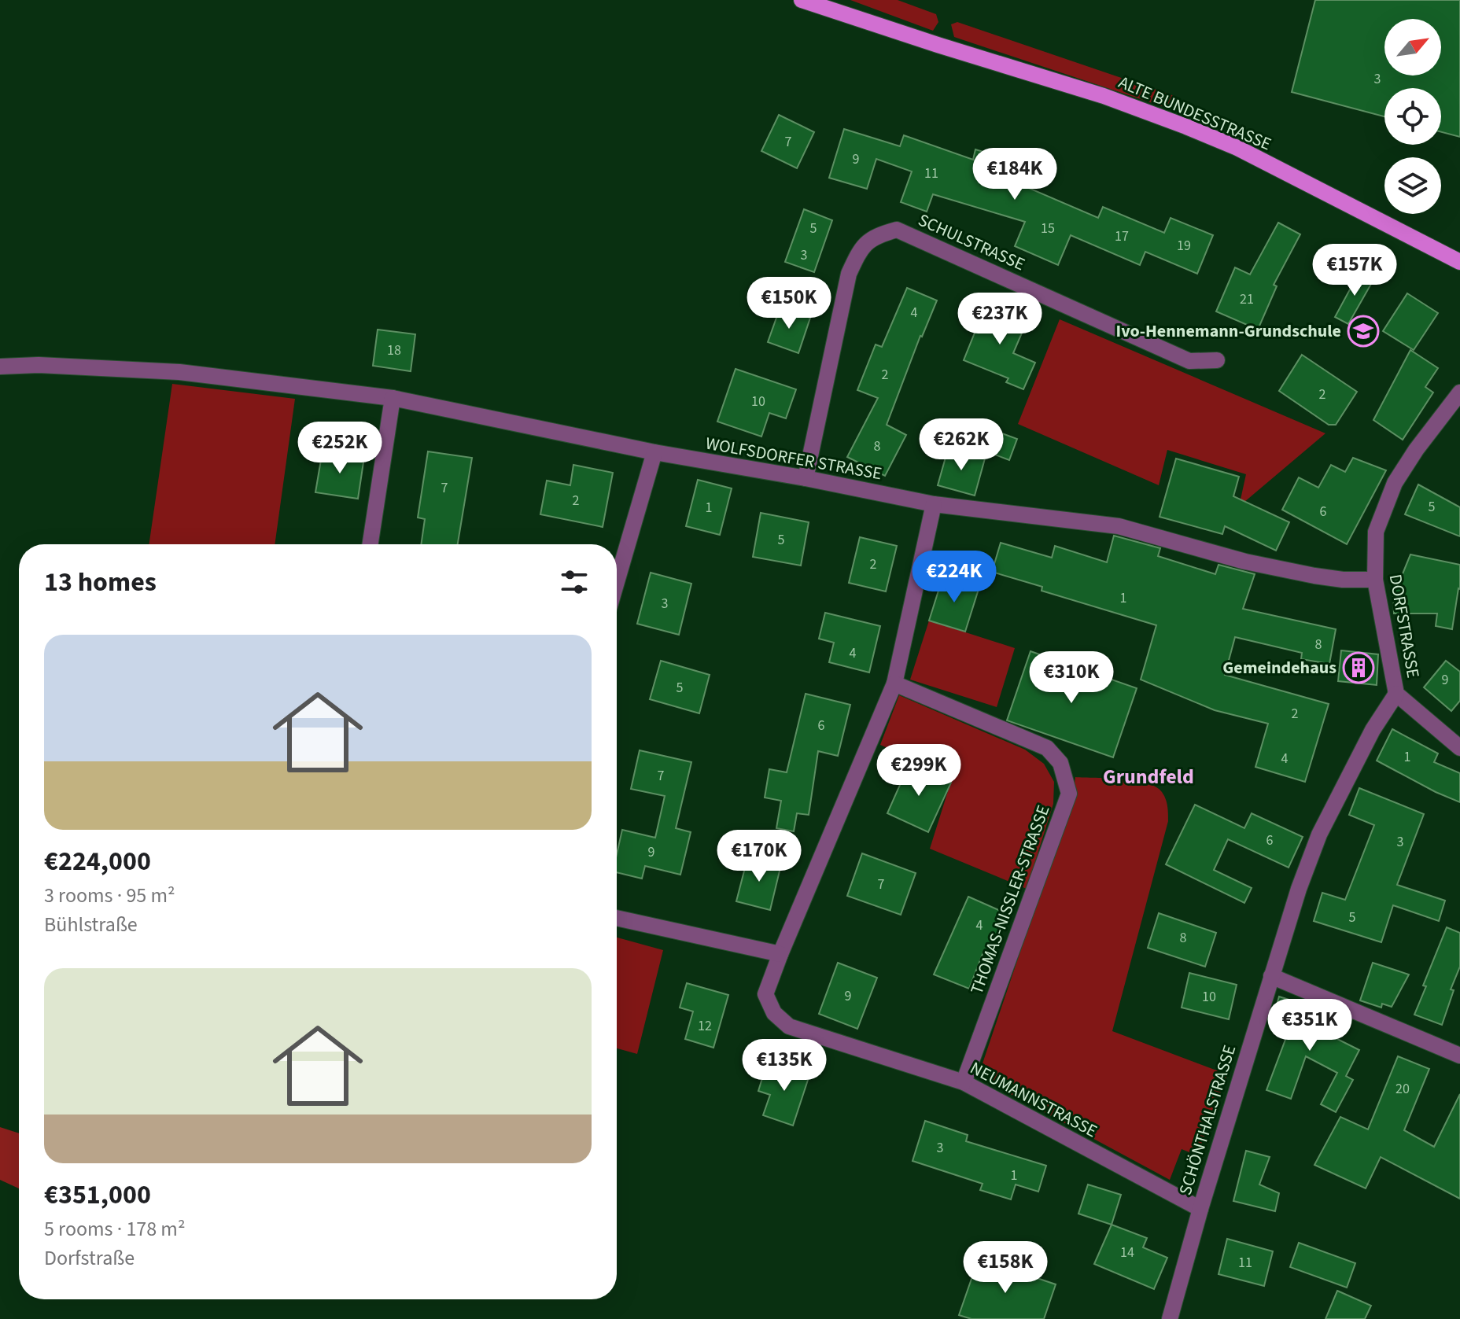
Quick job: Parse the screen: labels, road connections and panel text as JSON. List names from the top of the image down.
{
  "streets": {
    "main road": ["ALTE BUNDESSTRASSE"],
    "street": [
      "SCHULSTRASSE",
      "WOLFSDORFER STRASSE",
      "DORFSTRASSE",
      "THOMAS-NISSLER-STRASSE",
      "NEUMANNSTRASSE",
      "SCHÖNTHALSTRASSE"
    ]
  },
  "crossings": [
    ["SCHULSTRASSE", "WOLFSDORFER STRASSE"],
    ["WOLFSDORFER STRASSE", "DORFSTRASSE"],
    ["DORFSTRASSE", "SCHÖNTHALSTRASSE"],
    ["THOMAS-NISSLER-STRASSE", "NEUMANNSTRASSE"],
    ["NEUMANNSTRASSE", "SCHÖNTHALSTRASSE"]
  ],
  "districts": ["Grundfeld"],
  "places": {
    "school or university": ["Ivo-Hennemann-Grundschule"],
    "building": ["Gemeindehaus"]
  },
  "house_numbers": [
    "3",
    "7",
    "9",
    "11",
    "5",
    "15",
    "17",
    "19",
    "3",
    "21",
    "4",
    "18",
    "2",
    "2",
    "10",
    "8",
    "7",
    "2",
    "5",
    "1",
    "6",
    "5",
    "2",
    "1",
    "3",
    "8",
    "4",
    "9",
    "5",
    "2",
    "6",
    "1",
    "4",
    "7",
    "6",
    "3",
    "9",
    "7",
    "5",
    "4",
    "8",
    "9",
    "10",
    "12",
    "20",
    "3",
    "1",
    "14",
    "11"
  ],
  "north": "top right",
  "page": {
    "price": [
      "€184K",
      "€157K",
      "€150K",
      "€237K",
      "€262K",
      "€252K",
      "€224K",
      "€310K",
      "€299K",
      "€170K",
      "€351K",
      "€135K",
      "€158K"
    ],
    "heading": "13 homes",
    "list": [
      {
        "name": "€224,000",
        "note": "3 rooms · 95 m² · Bühlstraße"
      },
      {
        "name": "€351,000",
        "note": "5 rooms · 178 m² · Dorfstraße"
      }
    ]
  }
}
